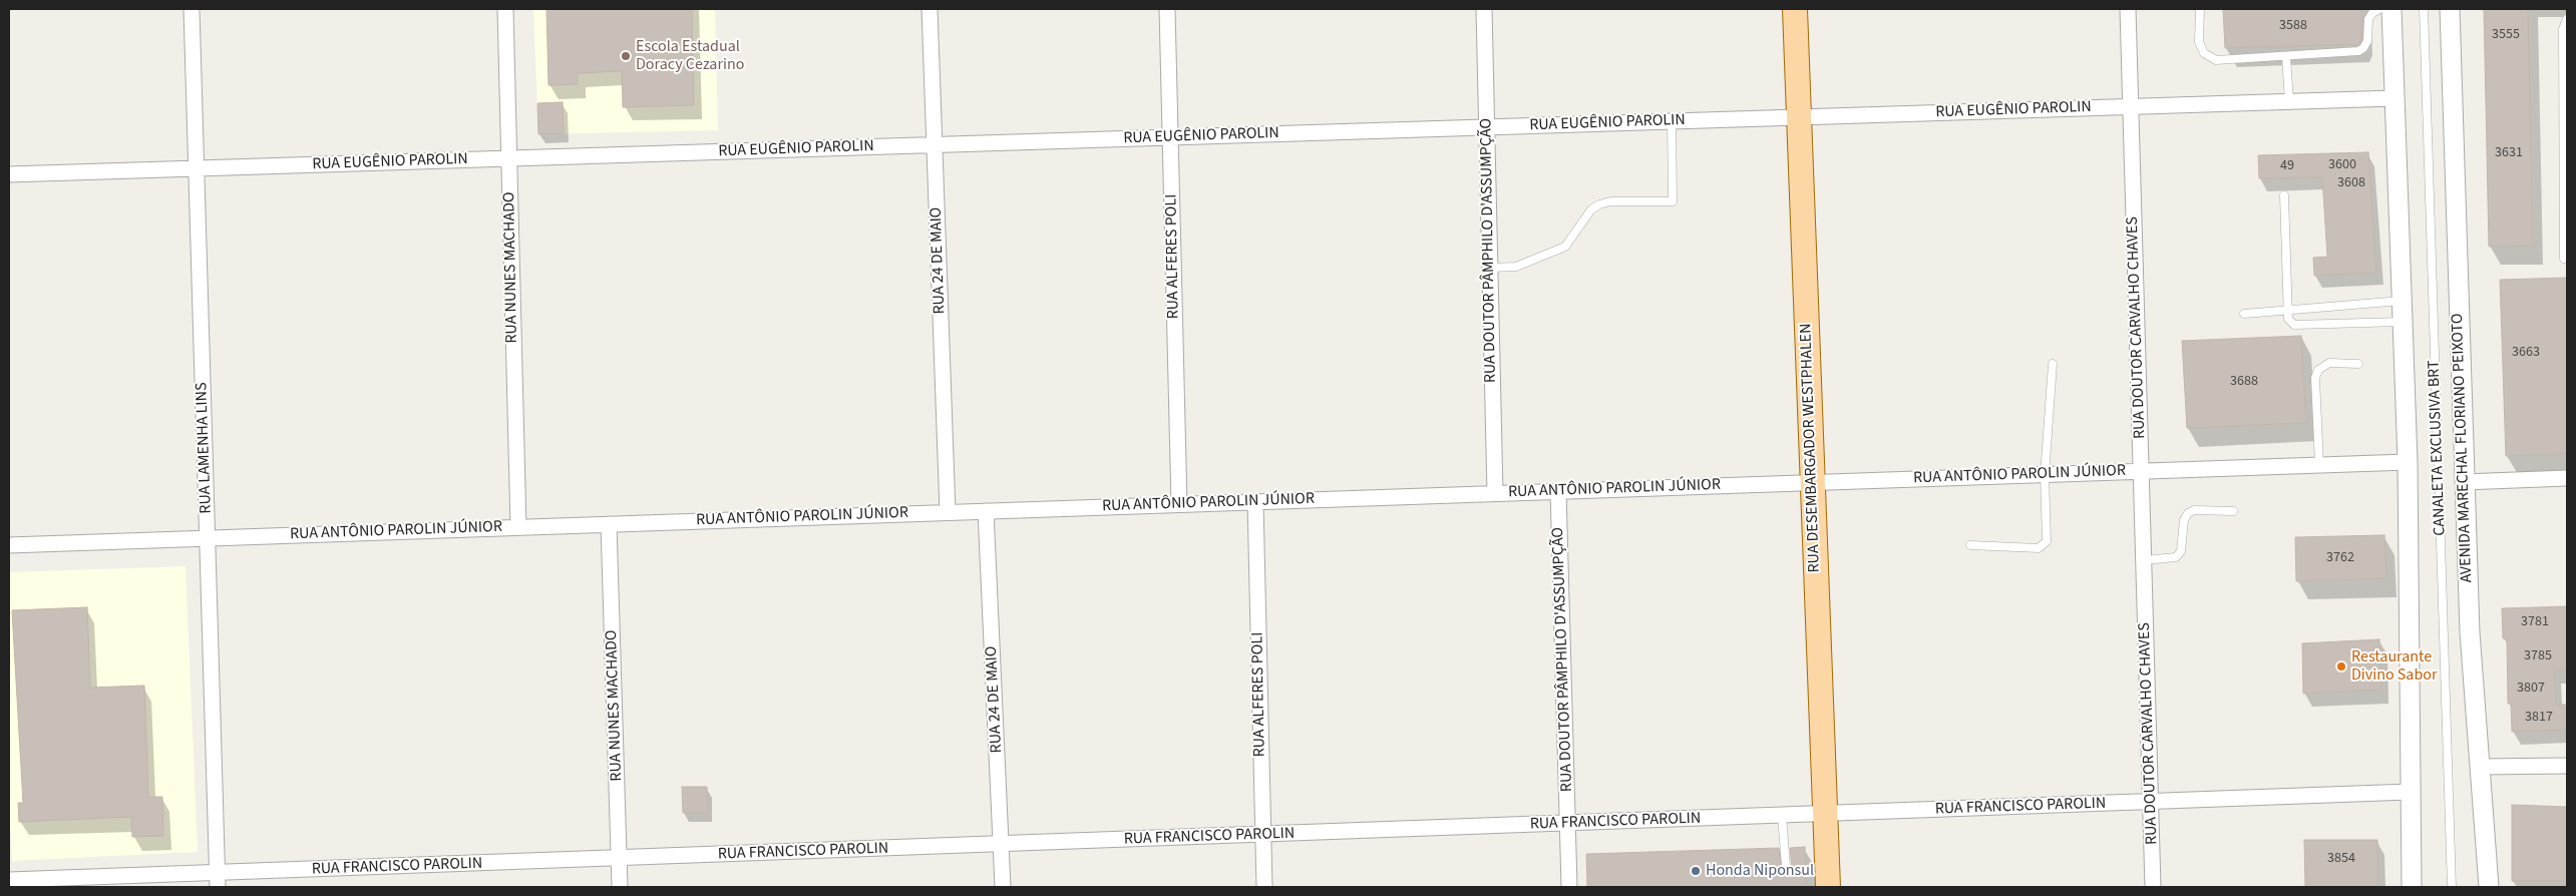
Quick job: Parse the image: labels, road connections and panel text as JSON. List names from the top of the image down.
{
  "streets": {
    "main road": ["RUA DESEMBARGADOR WESTPHALEN"],
    "street": [
      "RUA EUGÊNIO PAROLIN",
      "RUA DOUTOR PÂMPHILO D'ASSUMPÇÃO",
      "RUA ALFERES POLI",
      "RUA 24 DE MAIO",
      "RUA NUNES MACHADO",
      "RUA DOUTOR CARVALHO CHAVES",
      "RUA LAMENHA LINS",
      "AVENIDA MARECHAL FLORIANO PEIXOTO",
      "RUA ANTÔNIO PAROLIN JÚNIOR",
      "RUA FRANCISCO PAROLIN"
    ],
    "lane": ["CANALETA EXCLUSIVA BRT"]
  },
  "crossings": [
    ["RUA EUGÊNIO PAROLIN", "RUA DOUTOR PÂMPHILO D'ASSUMPÇÃO"],
    ["RUA EUGÊNIO PAROLIN", "RUA ALFERES POLI"],
    ["RUA EUGÊNIO PAROLIN", "RUA 24 DE MAIO"],
    ["RUA EUGÊNIO PAROLIN", "RUA NUNES MACHADO"],
    ["RUA EUGÊNIO PAROLIN", "RUA DOUTOR CARVALHO CHAVES"],
    ["RUA EUGÊNIO PAROLIN", "RUA LAMENHA LINS"],
    ["RUA EUGÊNIO PAROLIN", "RUA DESEMBARGADOR WESTPHALEN"],
    ["RUA DOUTOR PÂMPHILO D'ASSUMPÇÃO", "RUA ANTÔNIO PAROLIN JÚNIOR"],
    ["RUA DOUTOR PÂMPHILO D'ASSUMPÇÃO", "RUA FRANCISCO PAROLIN"],
    ["RUA ALFERES POLI", "RUA ANTÔNIO PAROLIN JÚNIOR"],
    ["RUA ALFERES POLI", "RUA FRANCISCO PAROLIN"],
    ["RUA 24 DE MAIO", "RUA ANTÔNIO PAROLIN JÚNIOR"],
    ["RUA 24 DE MAIO", "RUA FRANCISCO PAROLIN"],
    ["RUA NUNES MACHADO", "RUA ANTÔNIO PAROLIN JÚNIOR"],
    ["RUA NUNES MACHADO", "RUA FRANCISCO PAROLIN"],
    ["RUA DOUTOR CARVALHO CHAVES", "RUA ANTÔNIO PAROLIN JÚNIOR"],
    ["RUA DOUTOR CARVALHO CHAVES", "RUA FRANCISCO PAROLIN"],
    ["RUA LAMENHA LINS", "RUA ANTÔNIO PAROLIN JÚNIOR"],
    ["RUA LAMENHA LINS", "RUA FRANCISCO PAROLIN"],
    ["RUA DESEMBARGADOR WESTPHALEN", "RUA ANTÔNIO PAROLIN JÚNIOR"],
    ["RUA DESEMBARGADOR WESTPHALEN", "RUA FRANCISCO PAROLIN"]
  ],
  "places": ["Escola Estadual Doracy Cezarino", "Restaurante Divino Sabor", "Honda Niponsul"],
  "house_numbers": [
    "3588",
    "3555",
    "3631",
    "3600",
    "49",
    "3608",
    "3663",
    "3688",
    "3762",
    "3781",
    "3785",
    "3807",
    "3817",
    "3854"
  ]
}
